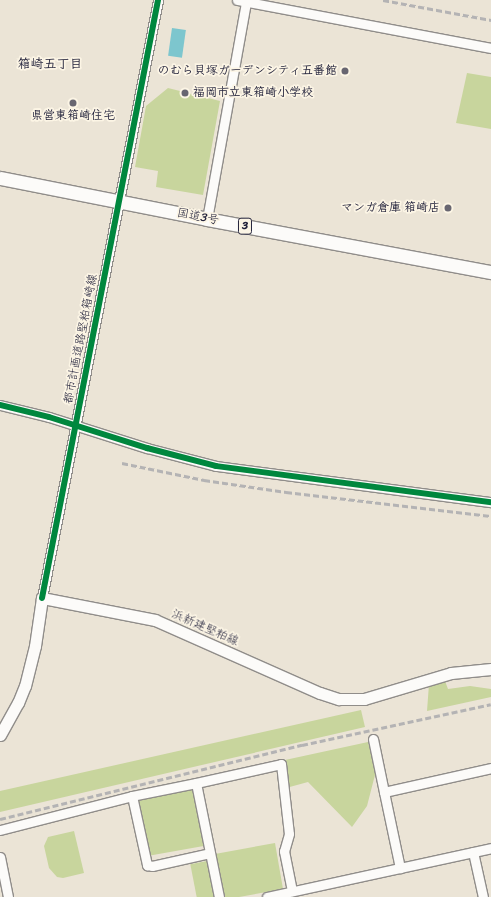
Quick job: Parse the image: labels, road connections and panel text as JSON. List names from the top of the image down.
{
  "streets": {
    "highway": ["国道3号", "3"],
    "main road": ["浜新建堅粕線"],
    "street": ["都市計画道路堅粕箱崎線"]
  },
  "crossings": [
    ["国道3号", "都市計画道路堅粕箱崎線"],
    ["都市計画道路堅粕箱崎線", "浜新建堅粕線"]
  ],
  "districts": ["箱崎五丁目"],
  "places": [
    "のむら貝塚ガーデンシティ五番館",
    "福岡市立東箱崎小学校",
    "県営東箱崎住宅",
    "マンガ倉庫 箱崎店"
  ]
}
